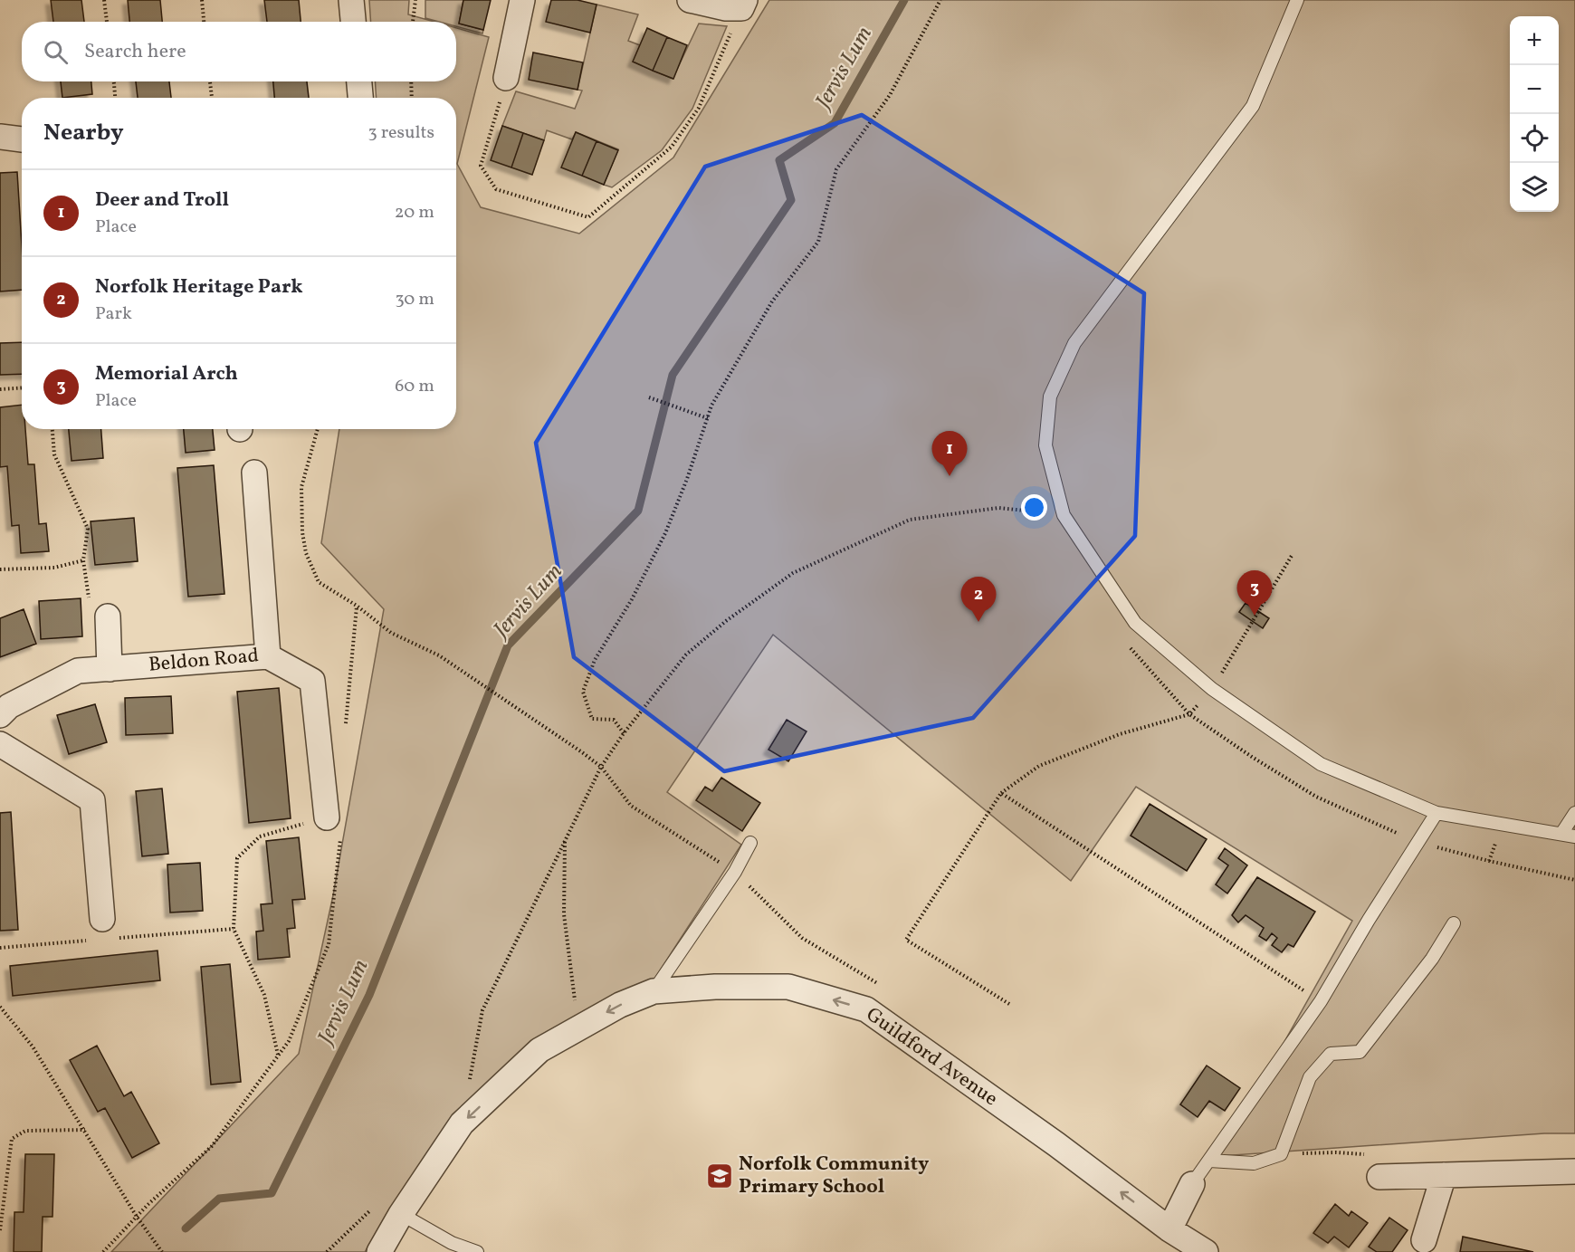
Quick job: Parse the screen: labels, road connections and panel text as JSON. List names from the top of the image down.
{
  "streets": {
    "street": ["Beldon Road", "Guildford Avenue"]
  },
  "one_way": ["Guildford Avenue"],
  "water": ["Jervis Lum"],
  "places": {
    "school or university": ["Norfolk Community Primary School"]
  },
  "page": {
    "map_buttons": ["+", "−"],
    "search": "Search here",
    "heading": ["Nearby", "3 results"],
    "list": [
      {
        "mark": "1",
        "name": "Deer and Troll",
        "note": "Place",
        "value": "20 m"
      },
      {
        "mark": "2",
        "name": "Norfolk Heritage Park",
        "note": "Park",
        "value": "30 m"
      },
      {
        "mark": "3",
        "name": "Memorial Arch",
        "note": "Place",
        "value": "60 m"
      }
    ],
    "pins": ["1", "3", "2"]
  }
}
